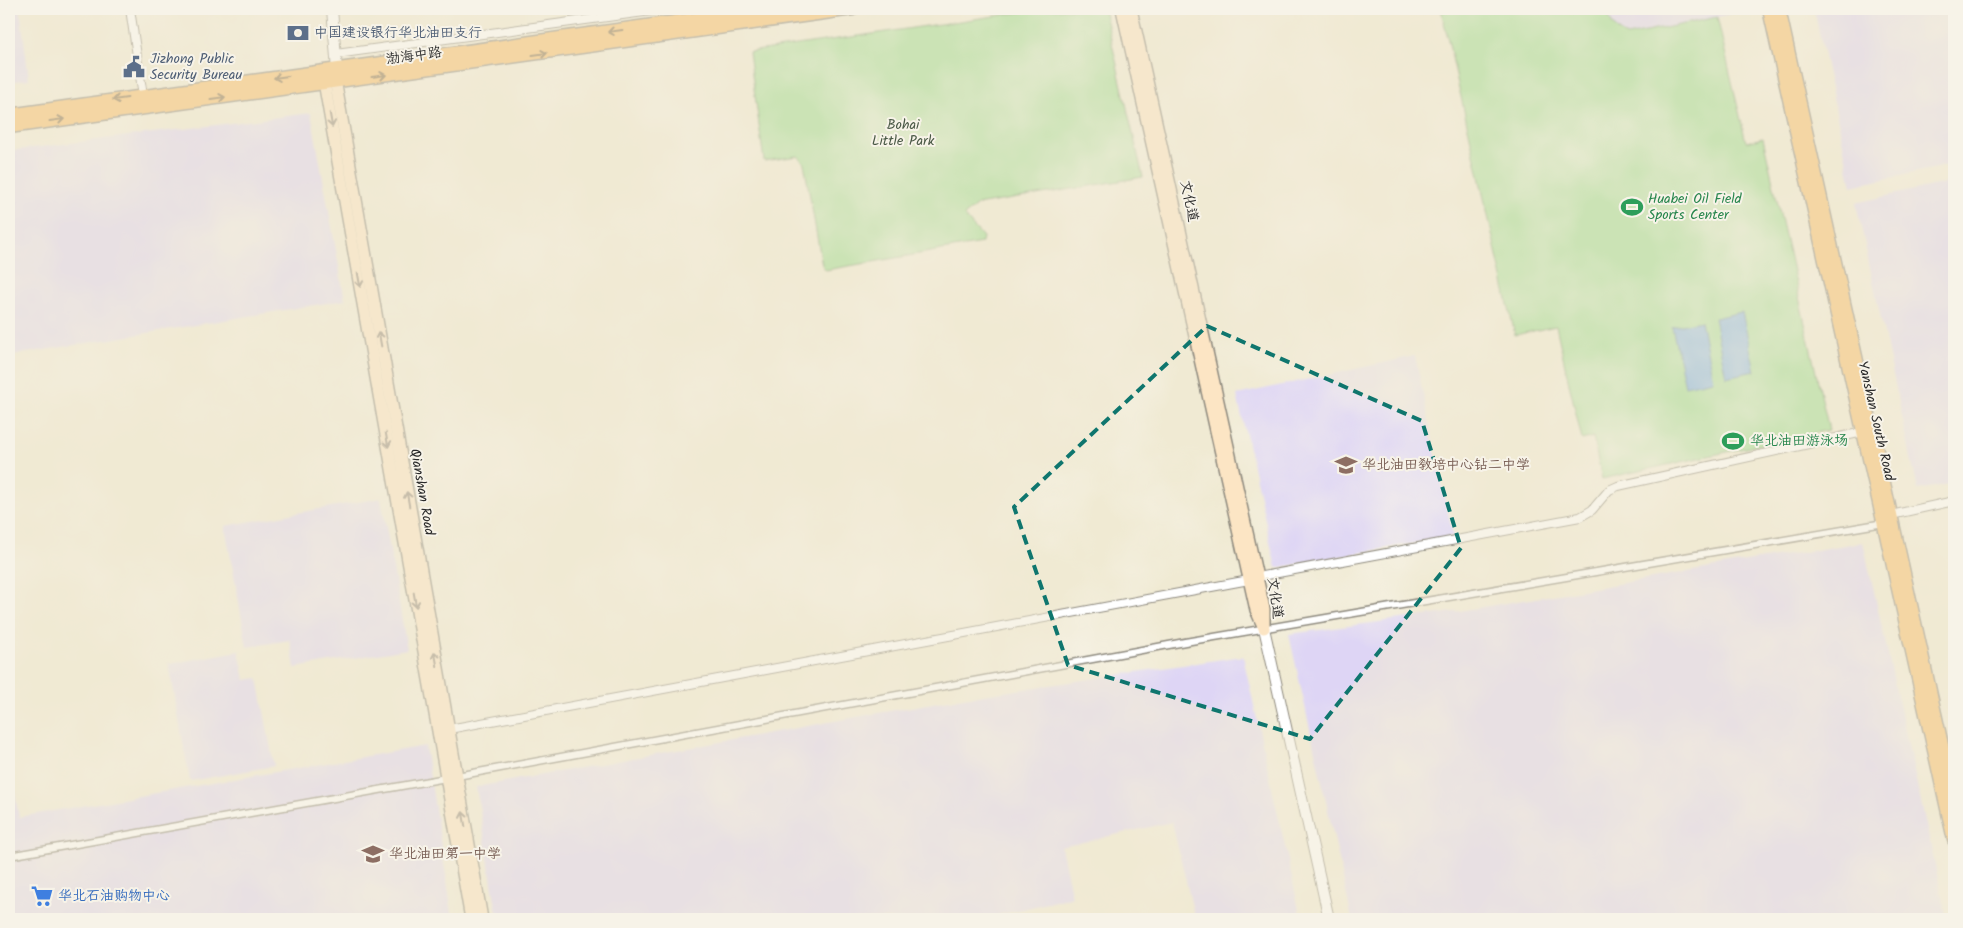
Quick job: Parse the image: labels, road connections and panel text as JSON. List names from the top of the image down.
{
  "streets": {
    "main road": [
      "渤海中路",
      "文化道",
      "Yanshan South Road",
      "Qianshan Road"
    ]
  },
  "crossings": [
    ["渤海中路", "Qianshan Road"]
  ],
  "parks": ["Bohai Little Park"],
  "places": {
    "bank": ["中国建设银行华北油田支行"],
    "public building": ["Jizhong Public Security Bureau"],
    "sports": ["Huabei Oil Field Sports Center", "华北油田游泳场"],
    "school or university": ["华北油田教培中心钻二中学", "华北油田第一中学"],
    "supermarket": ["华北石油购物中心"]
  }
}
